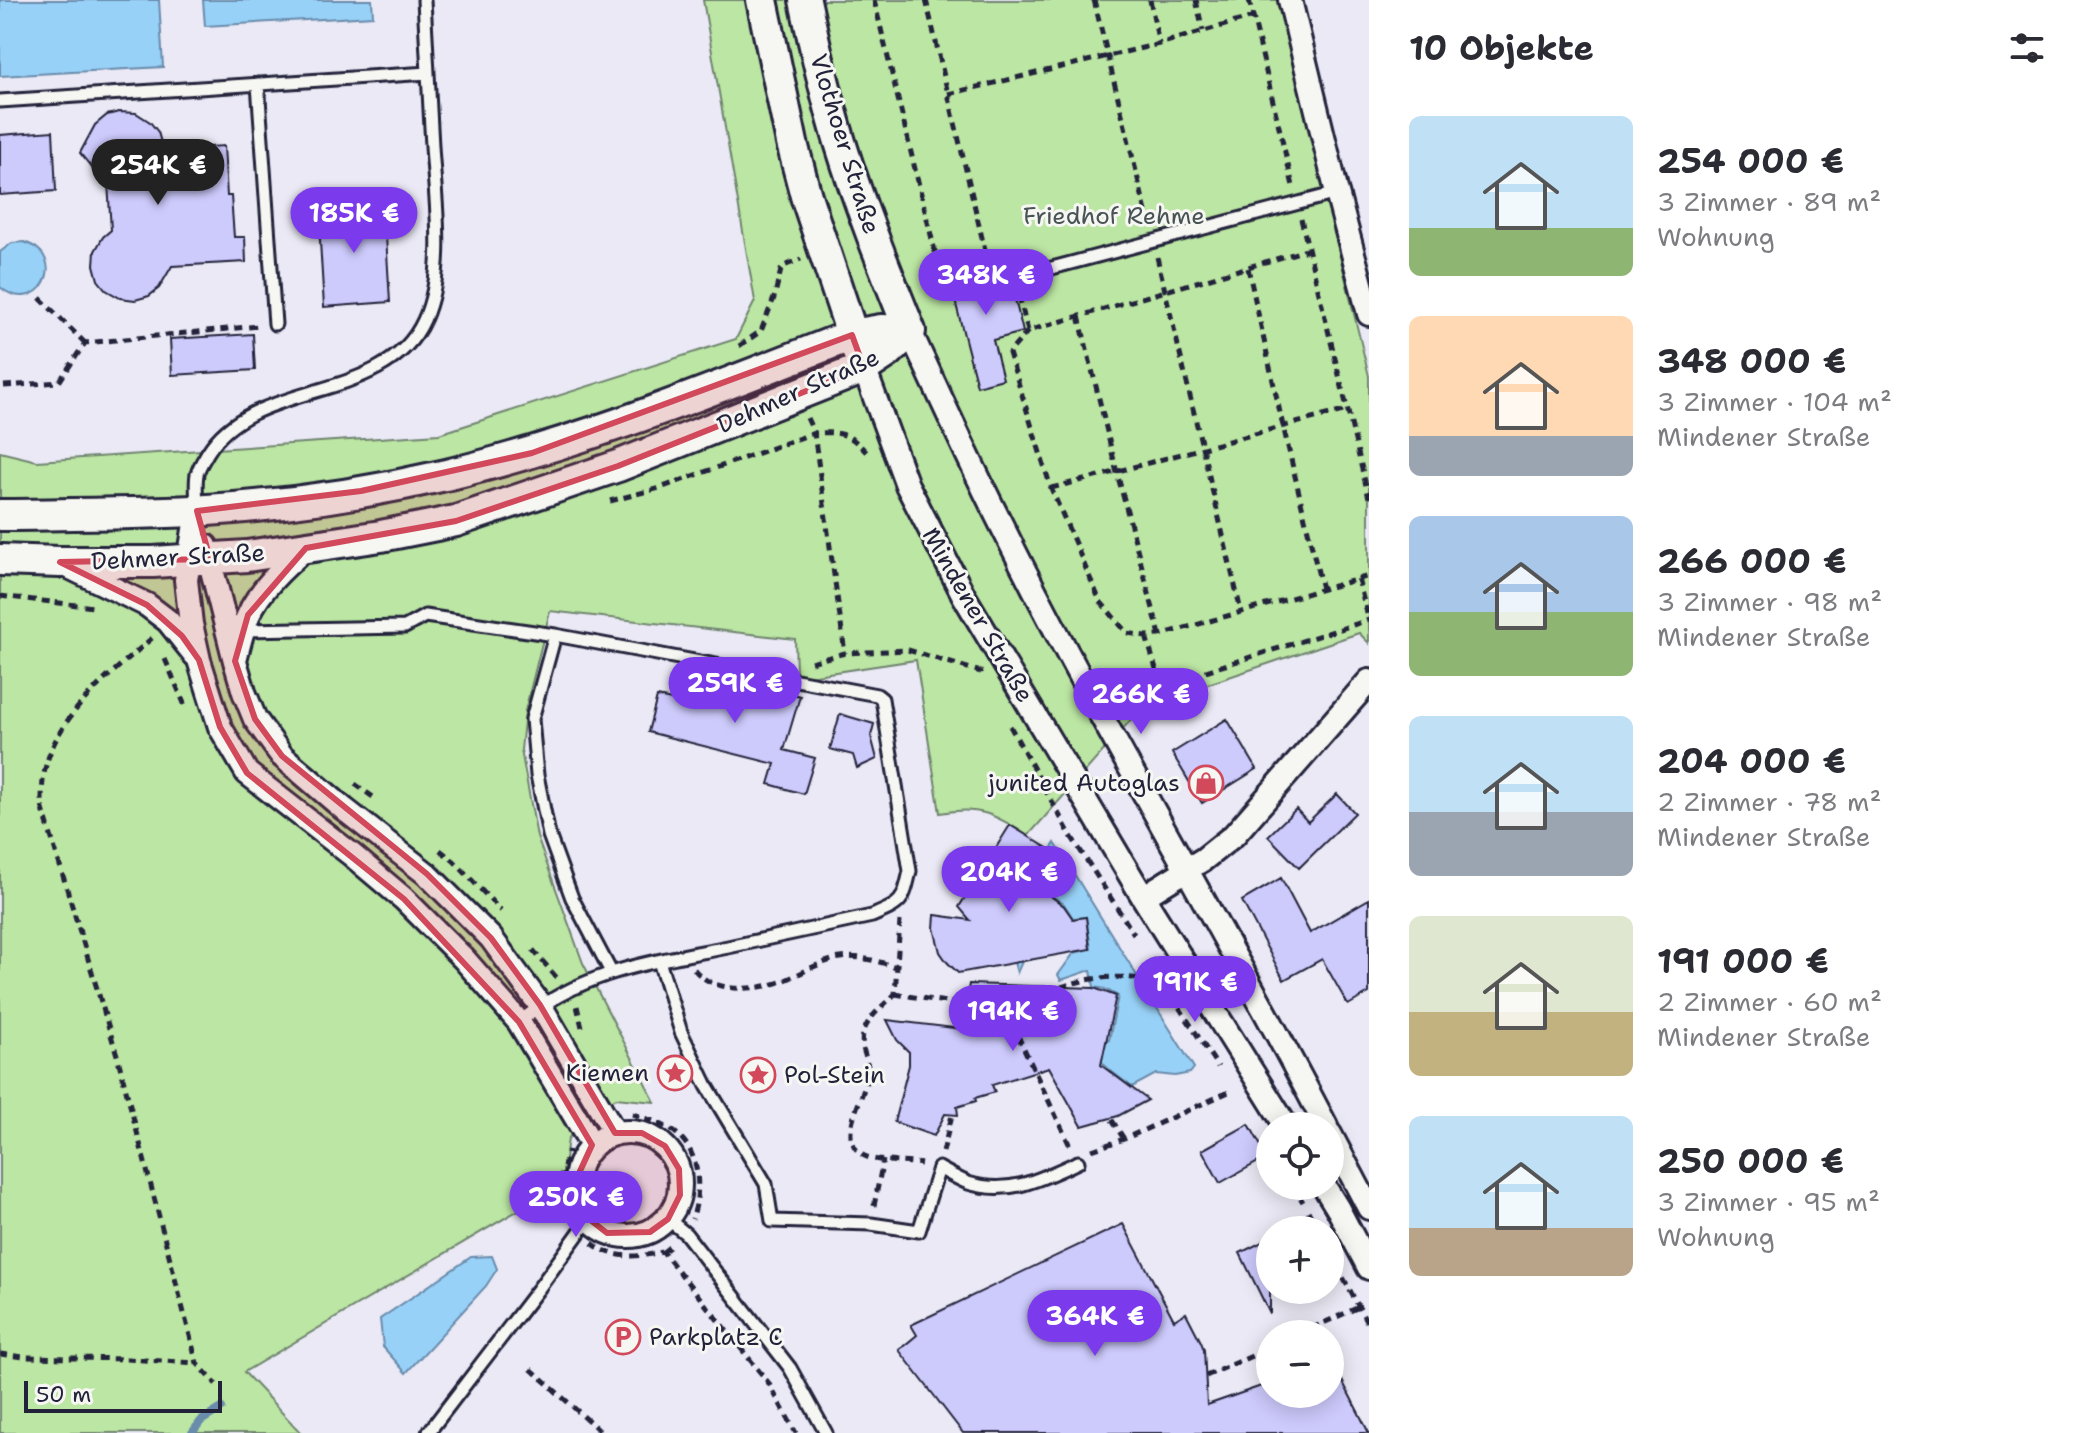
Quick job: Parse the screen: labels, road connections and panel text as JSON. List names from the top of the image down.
{
  "streets": {
    "main road": ["Vlothoer Straße", "Dehmer Straße", "Mindener Straße"]
  },
  "crossings": [
    ["Vlothoer Straße", "Dehmer Straße"],
    ["Vlothoer Straße", "Mindener Straße"],
    ["Dehmer Straße", "Mindener Straße"]
  ],
  "parks": ["Friedhof Rehme"],
  "places": {
    "shop": ["junited Autoglas"],
    "place": ["Kiemen", "Pol-Stein"],
    "parking": ["Parkplatz C"]
  },
  "scale_bar": "50 m",
  "page": {
    "heading": "10 Objekte",
    "list": [
      {
        "name": "254 000 €",
        "note": "3 Zimmer · 89 m² · Wohnung"
      },
      {
        "name": "348 000 €",
        "note": "3 Zimmer · 104 m² · Mindener Straße"
      },
      {
        "name": "266 000 €",
        "note": "3 Zimmer · 98 m² · Mindener Straße"
      },
      {
        "name": "204 000 €",
        "note": "2 Zimmer · 78 m² · Mindener Straße"
      },
      {
        "name": "191 000 €",
        "note": "2 Zimmer · 60 m² · Mindener Straße"
      },
      {
        "name": "250 000 €",
        "note": "3 Zimmer · 95 m² · Wohnung"
      }
    ],
    "price": [
      "254K €",
      "185K €",
      "348K €",
      "259K €",
      "266K €",
      "204K €",
      "191K €",
      "194K €",
      "250K €",
      "364K €"
    ],
    "map_buttons": ["+", "−"],
    "scale": "50 m"
  }
}
